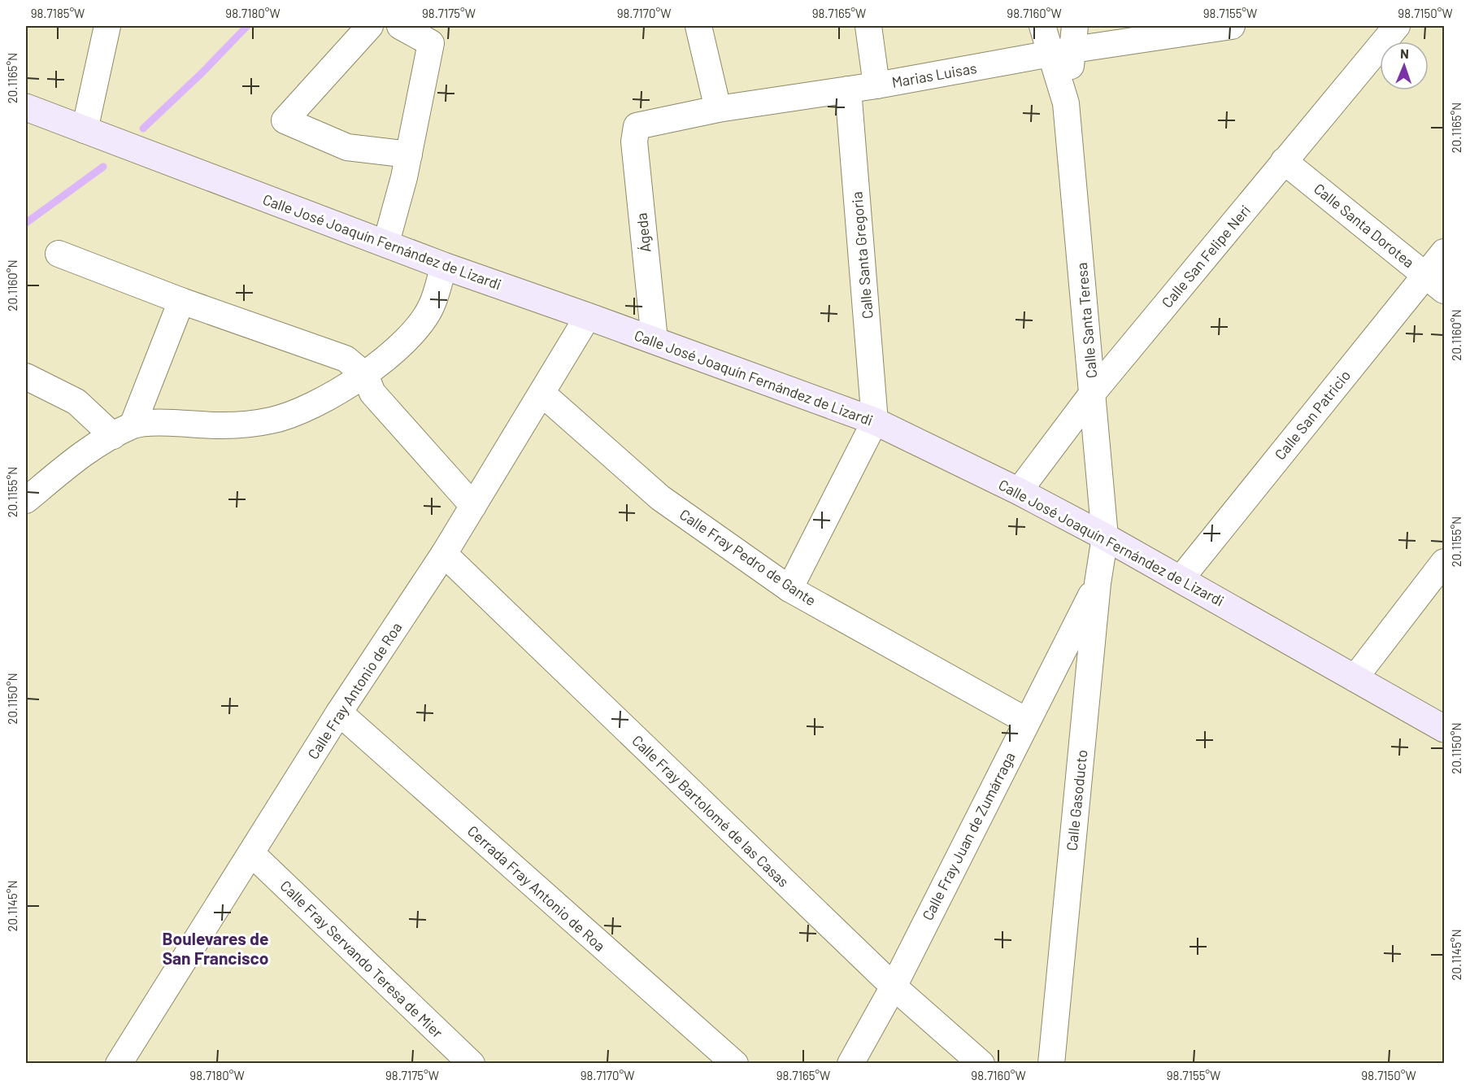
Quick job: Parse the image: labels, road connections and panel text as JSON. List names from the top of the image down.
{
  "streets": {
    "street": [
      "Marias Luisas",
      "Calle Santa Dorotea",
      "Ágeda",
      "Calle José Joaquín Fernández de Lizardi",
      "Calle Santa Gregoria",
      "Calle San Felipe Neri",
      "Calle Santa Teresa",
      "Calle San Patricio",
      "Calle Fray Pedro de Gante",
      "Calle Fray Antonio de Roa",
      "Calle Gasoducto",
      "Calle Fray Bartolomé de las Casas",
      "Calle Fray Juan de Zumárraga",
      "Cerrada Fray Antonio de Roa",
      "Calle Fray Servando Teresa de Mier"
    ]
  },
  "crossings": [
    ["Marias Luisas", "Ágeda"],
    ["Marias Luisas", "Calle Santa Gregoria"],
    ["Marias Luisas", "Calle Santa Teresa"],
    ["Calle Santa Dorotea", "Calle San Felipe Neri"],
    ["Calle Santa Dorotea", "Calle San Patricio"],
    ["Ágeda", "Calle José Joaquín Fernández de Lizardi"],
    ["Calle José Joaquín Fernández de Lizardi", "Calle Santa Gregoria"],
    ["Calle José Joaquín Fernández de Lizardi", "Calle San Felipe Neri"],
    ["Calle José Joaquín Fernández de Lizardi", "Calle Santa Teresa"],
    ["Calle José Joaquín Fernández de Lizardi", "Calle San Patricio"],
    ["Calle José Joaquín Fernández de Lizardi", "Calle Fray Antonio de Roa"],
    ["Calle José Joaquín Fernández de Lizardi", "Calle Gasoducto"],
    ["Calle San Felipe Neri", "Calle Santa Teresa"],
    ["Calle Santa Teresa", "Calle Gasoducto"],
    ["Calle Fray Pedro de Gante", "Calle Fray Antonio de Roa"],
    ["Calle Fray Pedro de Gante", "Calle Fray Juan de Zumárraga"],
    ["Calle Fray Antonio de Roa", "Calle Fray Bartolomé de las Casas"],
    ["Calle Fray Antonio de Roa", "Cerrada Fray Antonio de Roa"],
    ["Calle Fray Antonio de Roa", "Calle Fray Servando Teresa de Mier"],
    ["Calle Gasoducto", "Calle Fray Juan de Zumárraga"],
    ["Calle Fray Bartolomé de las Casas", "Calle Fray Juan de Zumárraga"]
  ],
  "districts": ["Boulevares de San Francisco"],
  "north": "top",
  "coordinates": [
    "98.7185°W",
    "98.7180°W",
    "98.7175°W",
    "98.7170°W",
    "98.7165°W",
    "98.7160°W",
    "98.7155°W",
    "98.7150°W",
    "20.1165°N",
    "20.1160°N",
    "20.1155°N",
    "20.1150°N",
    "20.1145°N"
  ]
}
